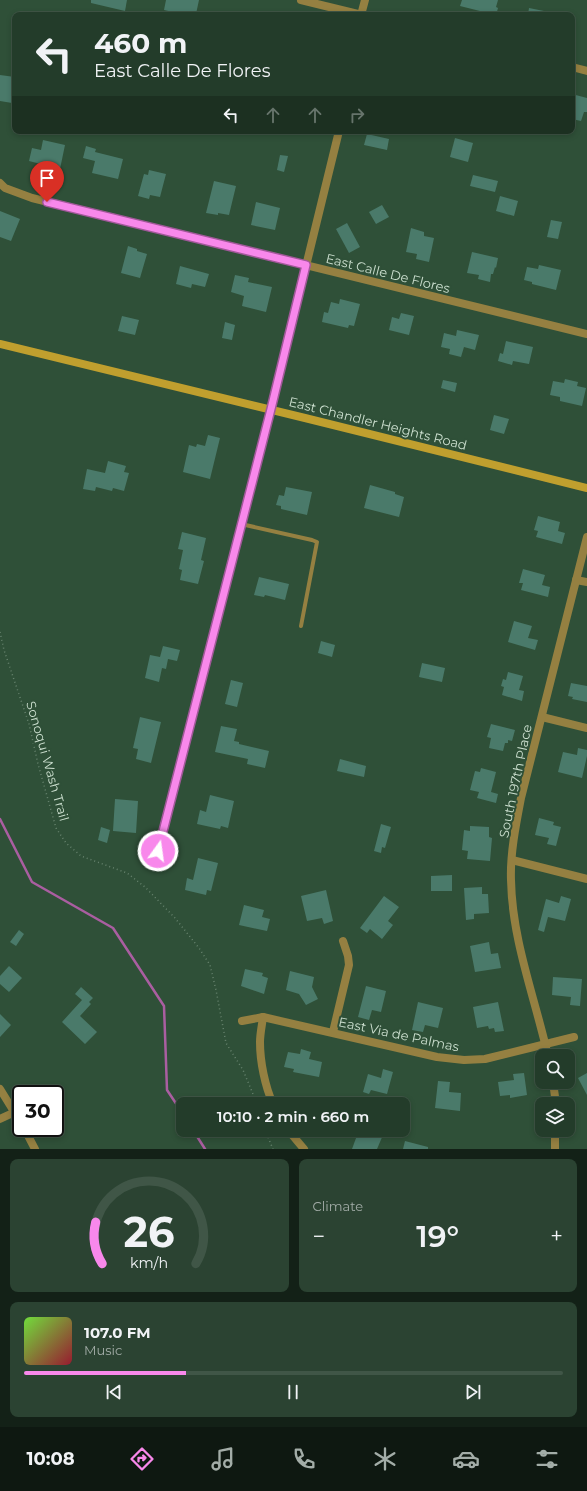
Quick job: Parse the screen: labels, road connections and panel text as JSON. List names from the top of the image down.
{
  "streets": {
    "main road": ["East Chandler Heights Road"],
    "street": ["East Calle De Flores", "South 197th Place", "East Via de Palmas"],
    "path": ["Sonoqui Wash Trail"]
  },
  "crossings": [
    ["South 197th Place", "East Via de Palmas"]
  ],
  "page": {
    "turn": ["460 m", "East Calle De Flores"],
    "limit": "30",
    "trip": "10:10 · 2 min · 660 m",
    "tile": "Climate",
    "heat": ["−", "19°", "+"],
    "song": ["107.0 FM", "Music"],
    "tabs": "10:08",
    "gauge": ["26", "km/h"]
  }
}
